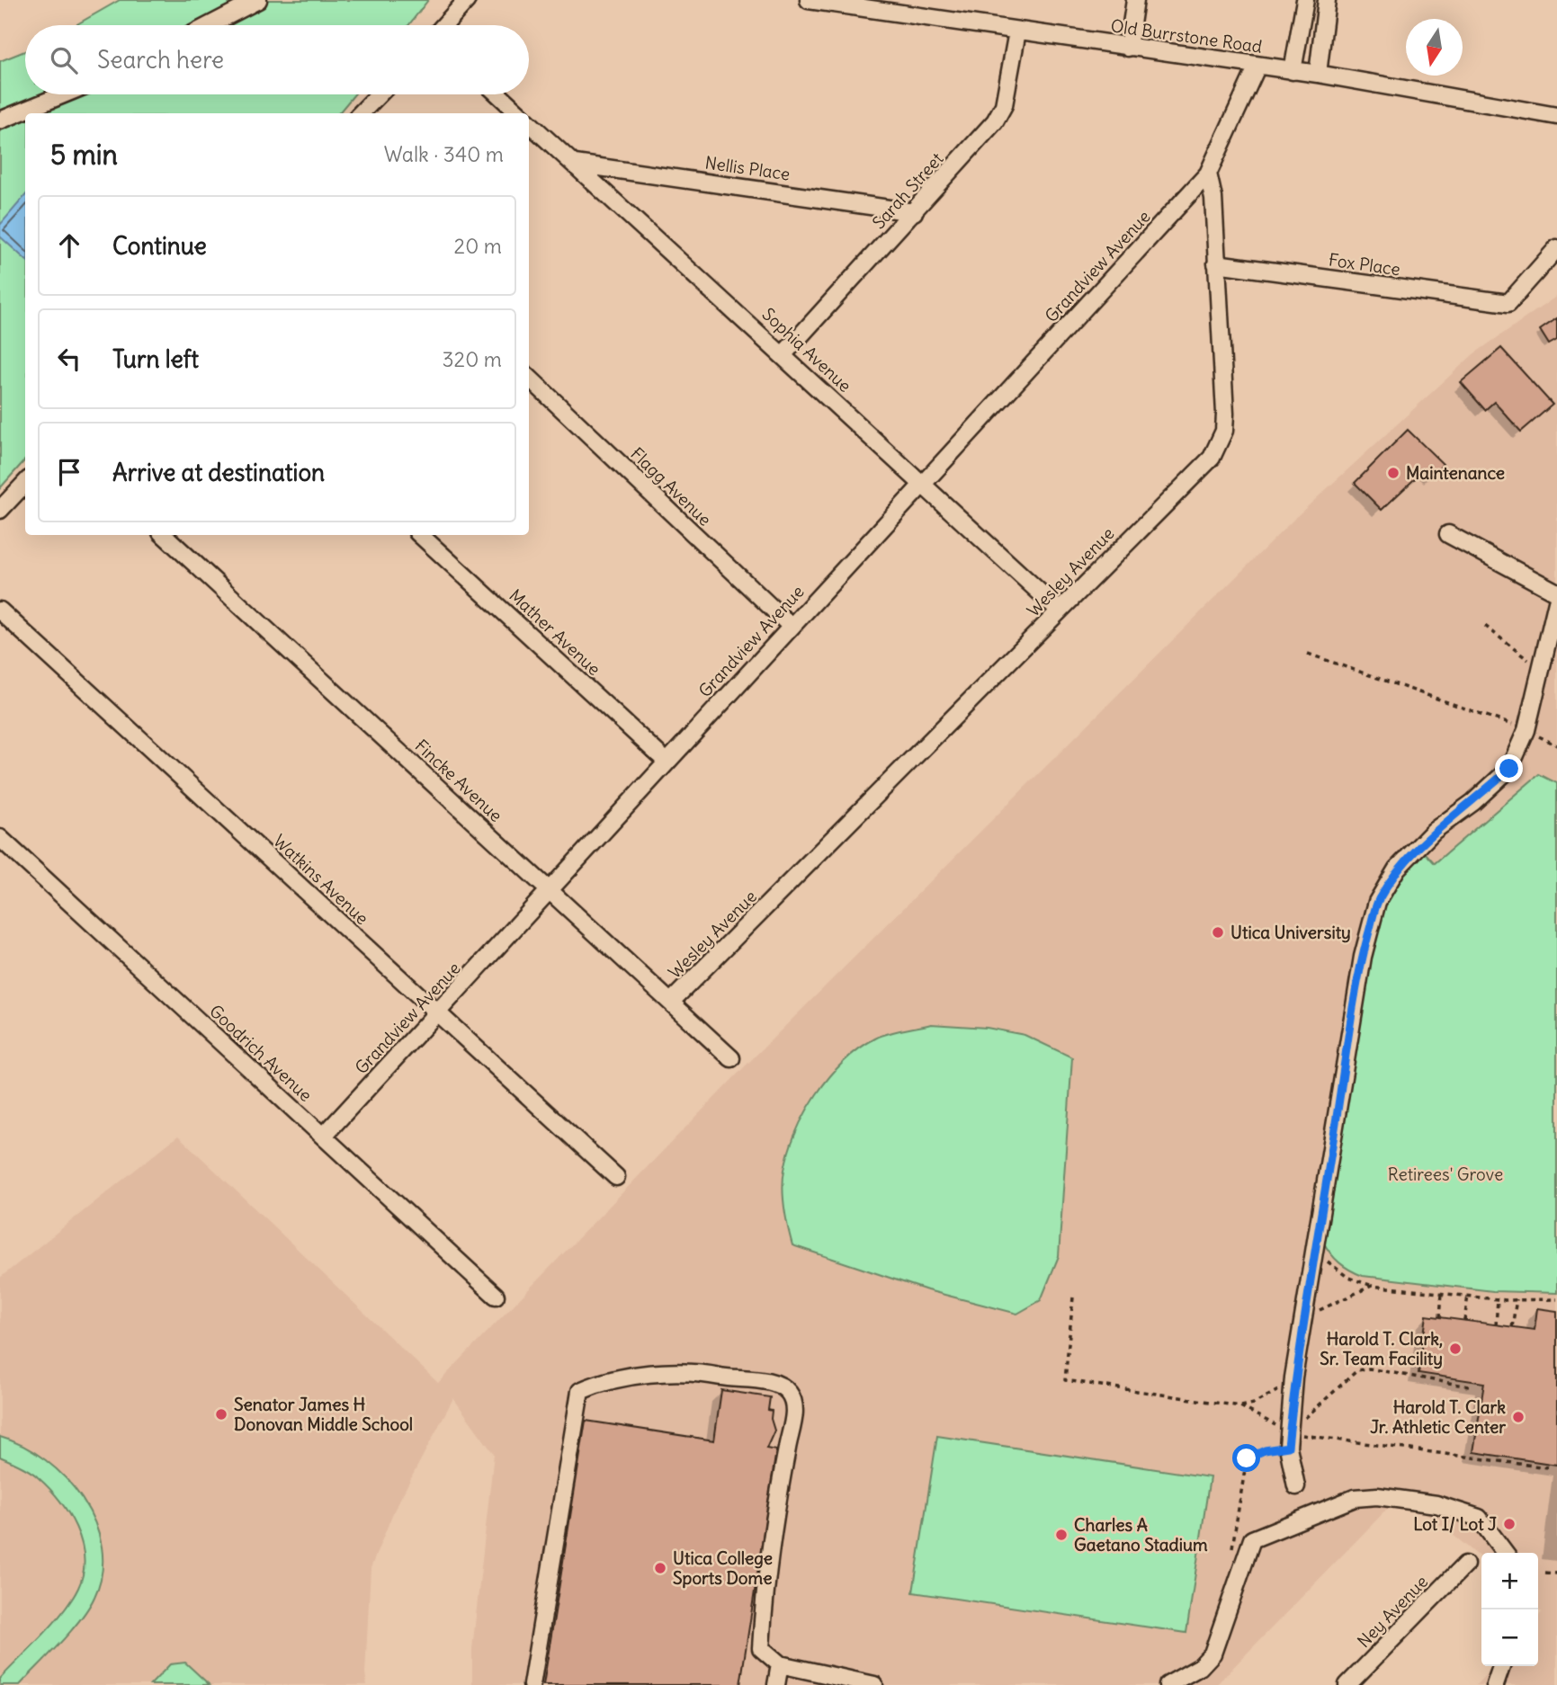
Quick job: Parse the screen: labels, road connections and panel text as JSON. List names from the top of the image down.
{
  "streets": {
    "street": [
      "Old Burrstone Road",
      "Nellis Place",
      "Sarah Street",
      "Fox Place",
      "Grandview Avenue",
      "Sophia Avenue",
      "Flagg Avenue",
      "Wesley Avenue",
      "Mather Avenue",
      "Fincke Avenue",
      "Watkins Avenue",
      "Goodrich Avenue",
      "Ney Avenue"
    ]
  },
  "crossings": [
    ["Old Burrstone Road", "Sarah Street"],
    ["Nellis Place", "Sarah Street"],
    ["Nellis Place", "Sophia Avenue"],
    ["Sarah Street", "Sophia Avenue"],
    ["Fox Place", "Wesley Avenue"],
    ["Grandview Avenue", "Sophia Avenue"],
    ["Grandview Avenue", "Flagg Avenue"],
    ["Grandview Avenue", "Wesley Avenue"],
    ["Grandview Avenue", "Mather Avenue"],
    ["Grandview Avenue", "Fincke Avenue"],
    ["Grandview Avenue", "Watkins Avenue"],
    ["Grandview Avenue", "Goodrich Avenue"],
    ["Sophia Avenue", "Wesley Avenue"],
    ["Wesley Avenue", "Fincke Avenue"]
  ],
  "parks": ["Retirees' Grove"],
  "places": [
    "Maintenance",
    "Utica University",
    "Harold T. Clark, Sr. Team Facility",
    "Senator James H Donovan Middle School",
    "Harold T. Clark Jr. Athletic Center",
    "Lot I/ Lot J",
    "Charles A Gaetano Stadium",
    "Utica College Sports Dome"
  ],
  "north": "bottom",
  "page": {
    "search": "Search here",
    "heading": ["5 min", "Walk · 340 m"],
    "list": [
      ["Continue", "20 m"],
      ["Turn left", "320 m"],
      "Arrive at destination"
    ],
    "map_buttons": ["+", "−"]
  }
}
